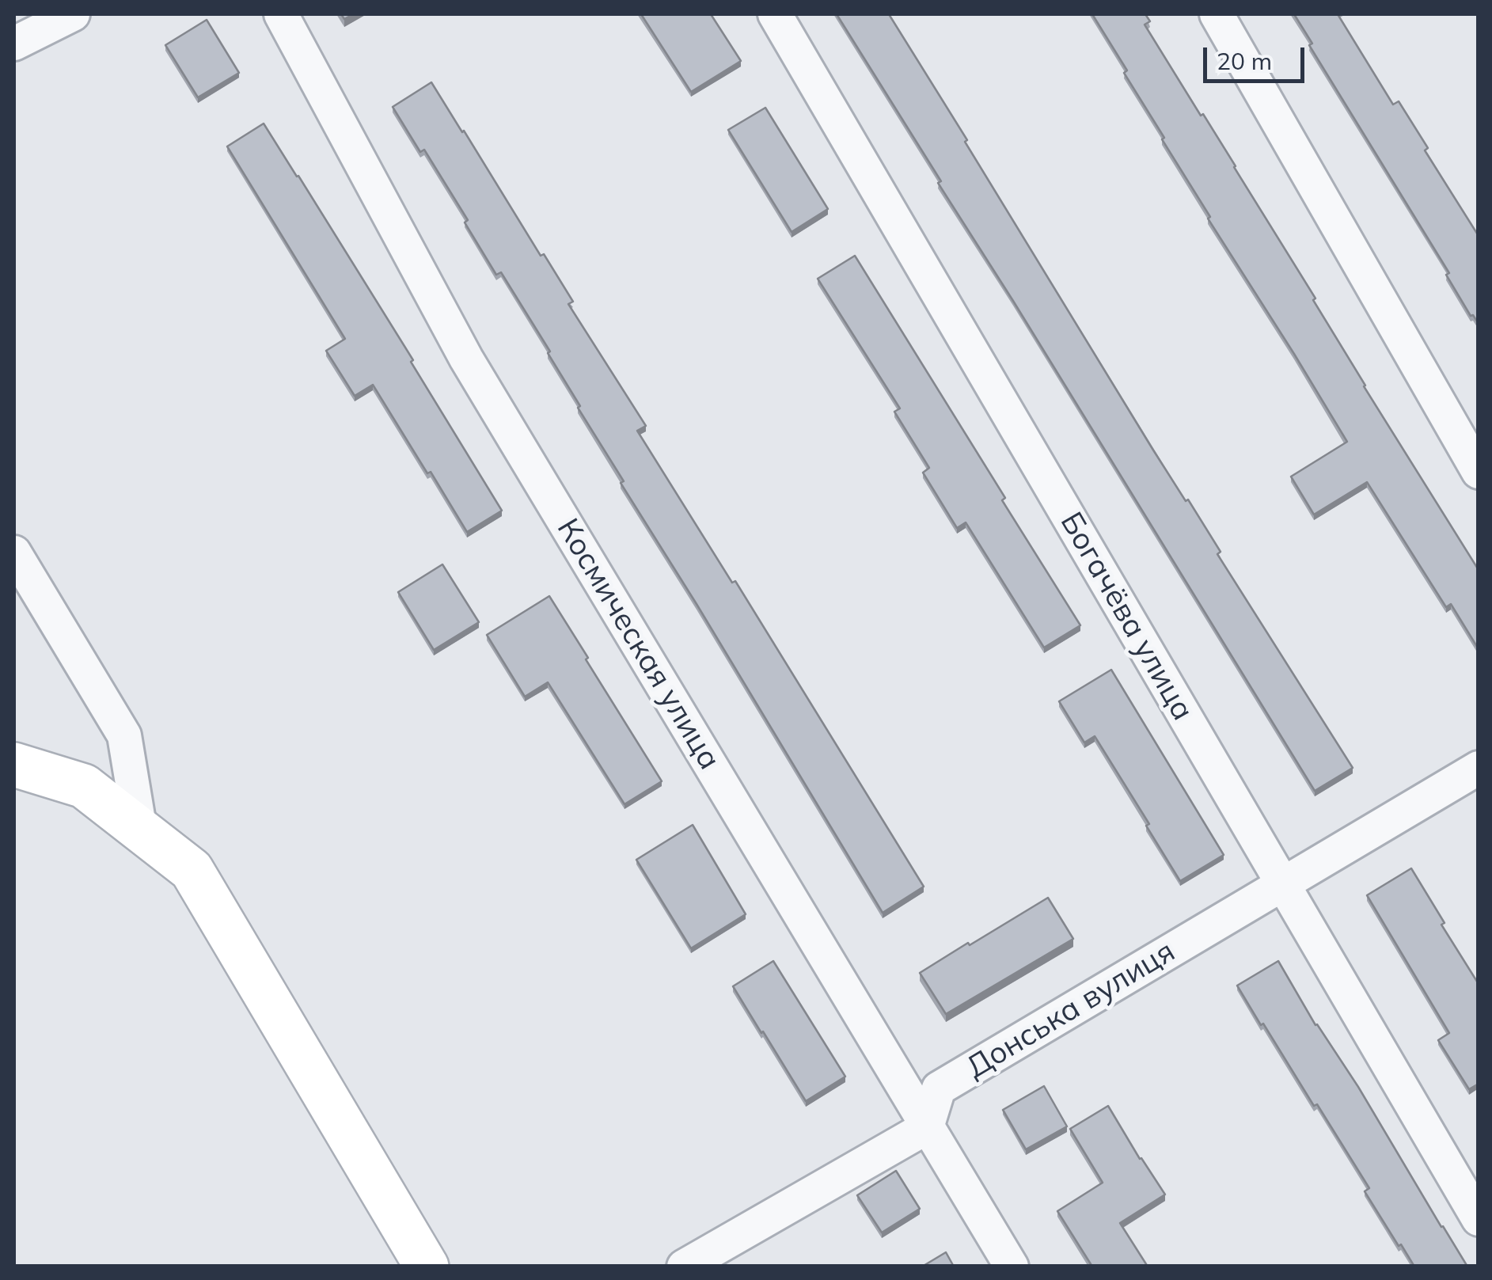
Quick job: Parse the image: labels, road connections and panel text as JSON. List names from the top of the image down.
{
  "streets": {
    "street": ["Богачёва улица", "Космическая улица", "Донська вулиця"]
  },
  "crossings": [
    ["Богачёва улица", "Донська вулиця"],
    ["Космическая улица", "Донська вулиця"]
  ],
  "scale_bar": "20 m"
}
